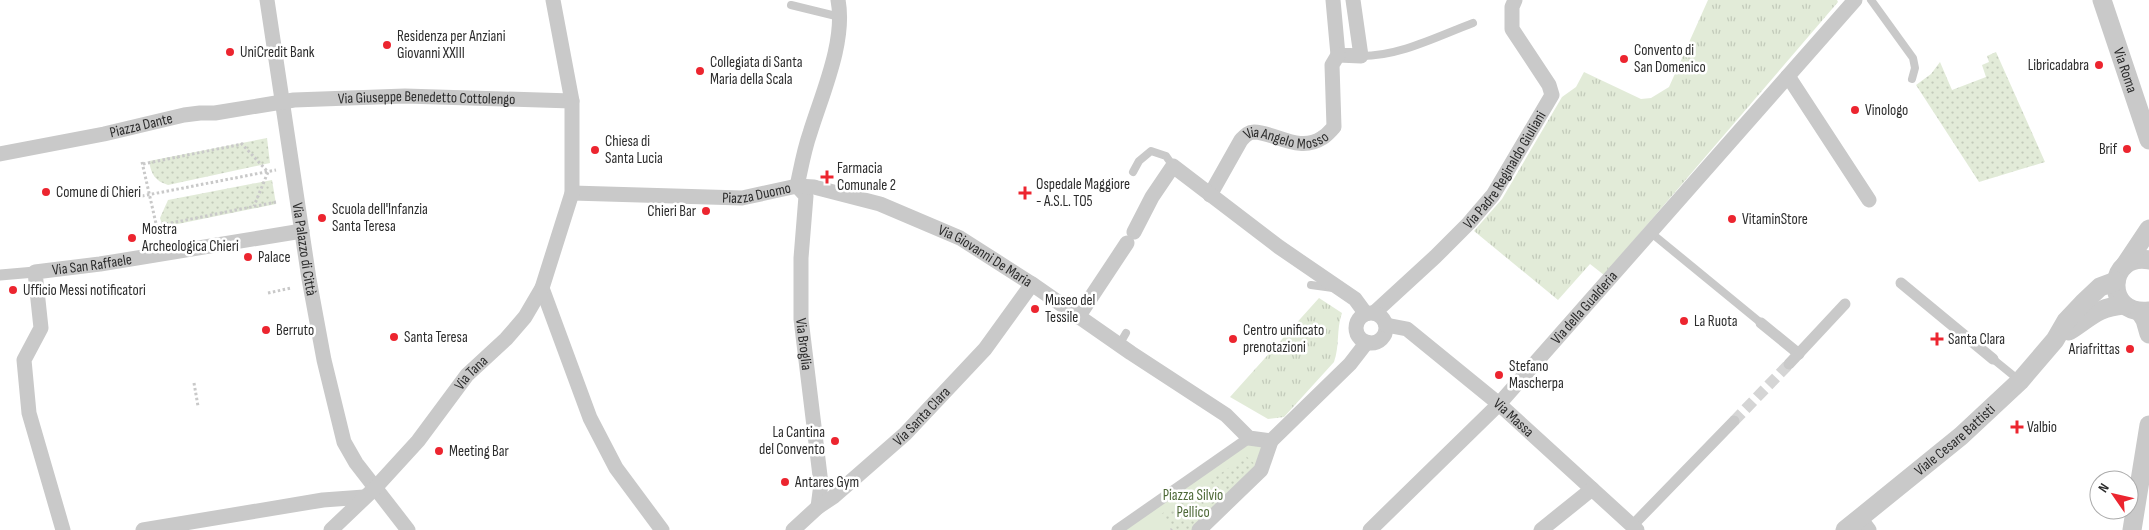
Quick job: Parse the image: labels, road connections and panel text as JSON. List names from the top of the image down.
{
  "streets": {
    "street": [
      "Via Roma",
      "Via Giuseppe Benedetto Cottolengo",
      "Piazza Dante",
      "Via Angelo Mosso",
      "Via Padre Reginaldo Giuliani",
      "Piazza Duomo",
      "Via Palazzo di Città",
      "Via Giovanni De Maria",
      "Via San Raffaele",
      "Via della Gualderia",
      "Via Broglia",
      "Via Tana",
      "Via Santa Clara",
      "Via Massa",
      "Viale Cesare Battisti"
    ]
  },
  "crossings": [
    ["Via Giuseppe Benedetto Cottolengo", "Piazza Dante"],
    ["Via Giuseppe Benedetto Cottolengo", "Via Palazzo di Città"],
    ["Via Giuseppe Benedetto Cottolengo", "Via Tana"],
    ["Piazza Dante", "Via Palazzo di Città"],
    ["Via Padre Reginaldo Giuliani", "Via Massa"],
    ["Piazza Duomo", "Via Giovanni De Maria"],
    ["Piazza Duomo", "Via Broglia"],
    ["Piazza Duomo", "Via Tana"],
    ["Via Palazzo di Città", "Via San Raffaele"],
    ["Via Palazzo di Città", "Via Tana"],
    ["Via Giovanni De Maria", "Via Broglia"],
    ["Via Giovanni De Maria", "Via Santa Clara"],
    ["Via della Gualderia", "Via Massa"],
    ["Via Broglia", "Via Santa Clara"]
  ],
  "parks": ["Piazza Silvio Pellico"],
  "places": {
    "other": [
      "Residenza per Anziani Giovanni XXIII",
      "UniCredit Bank",
      "Convento di San Domenico",
      "Libricadabra",
      "Collegiata di Santa Maria della Scala",
      "Vinologo",
      "Brif",
      "Chiesa di Santa Lucia",
      "Comune di Chieri",
      "Chieri Bar",
      "Scuola dell'Infanzia Santa Teresa",
      "VitaminStore",
      "Mostra Archeologica Chieri",
      "Palace",
      "Ufficio Messi notificatori",
      "Museo del Tessile",
      "La Ruota",
      "Berruto",
      "Santa Teresa",
      "Centro unificato prenotazioni",
      "Ariafrittas",
      "Stefano Mascherpa",
      "La Cantina del Convento",
      "Meeting Bar",
      "Antares Gym"
    ],
    "health": [
      "Farmacia Comunale 2",
      "Ospedale Maggiore - A.S.L. TO5",
      "Santa Clara",
      "Valbio"
    ]
  },
  "north": "top left"
}
